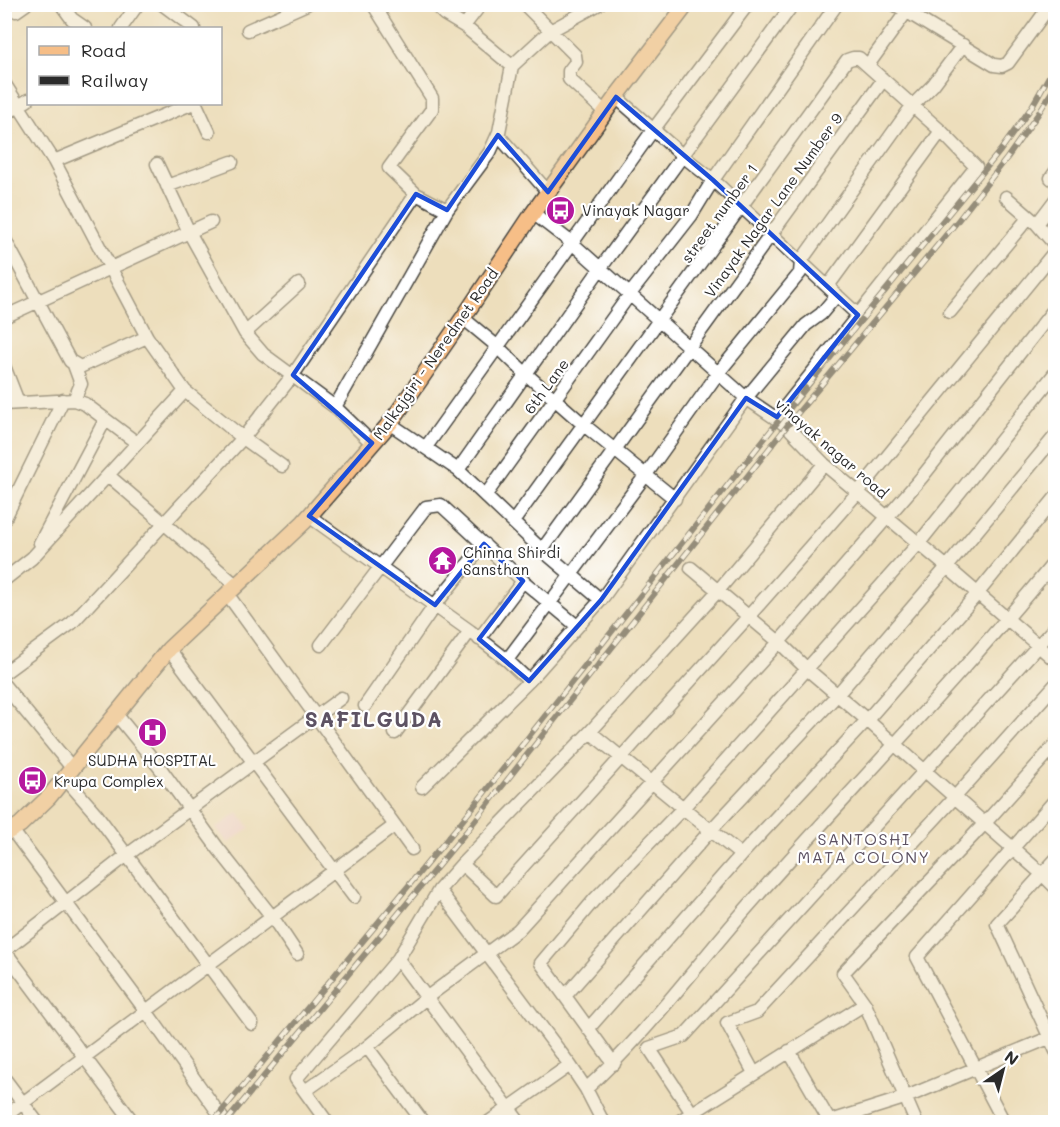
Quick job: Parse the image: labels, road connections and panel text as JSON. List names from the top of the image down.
{
  "streets": {
    "main road": ["Malkajgiri - Neredmet Road"],
    "street": [
      "Vinayak Nagar Lane Number 9",
      "street number 1",
      "6th Lane",
      "vinayak nagar road"
    ]
  },
  "crossings": [
    ["Vinayak Nagar Lane Number 9", "vinayak nagar road"],
    ["street number 1", "vinayak nagar road"],
    ["Malkajgiri - Neredmet Road", "vinayak nagar road"],
    ["6th Lane", "vinayak nagar road"]
  ],
  "districts": ["SAFILGUDA", "SANTOSHI MATA COLONY"],
  "places": {
    "bus stop": ["Vinayak Nagar", "Krupa Complex"],
    "temple": ["Chinna Shirdi Sansthan"],
    "hospital": ["SUDHA HOSPITAL"]
  },
  "legend": ["Road", "Railway"],
  "north": "top right"
}
